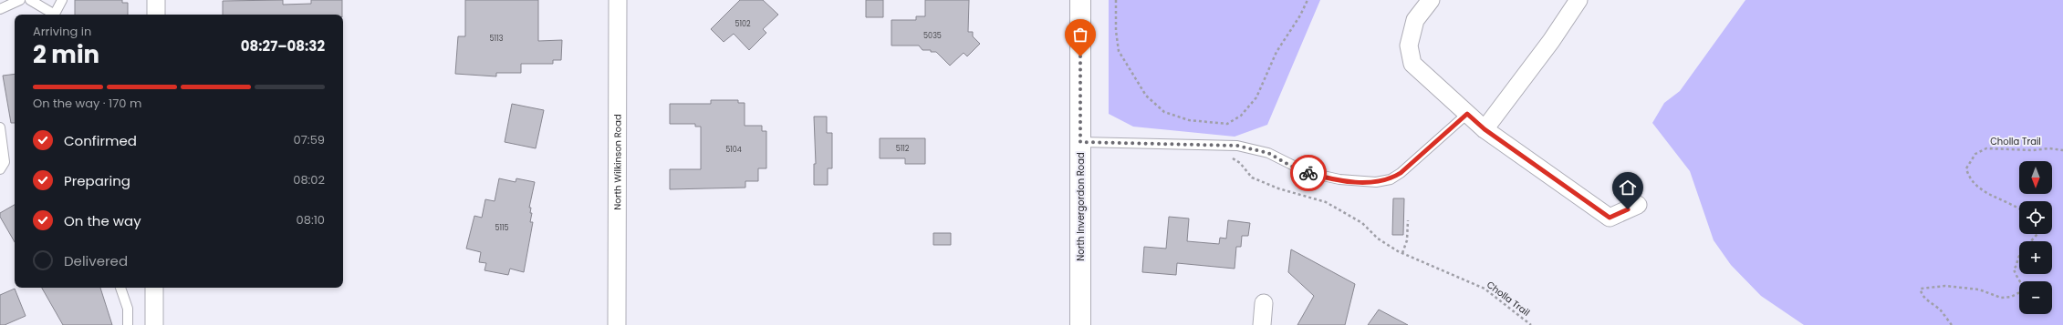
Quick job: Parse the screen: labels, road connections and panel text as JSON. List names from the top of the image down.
{
  "streets": {
    "street": ["North Wilkinson Road", "North Invergordon Road"],
    "path": ["Cholla Trail"]
  },
  "house_numbers": [
    "5102",
    "5035",
    "5113",
    "5112",
    "5104",
    "5115"
  ],
  "north": "bottom",
  "page": {
    "heading": ["2 min", "Arriving in", "08:27–08:32"],
    "bar": "On the way · 170 m",
    "list": [
      ["Confirmed", "07:59"],
      ["Preparing", "08:02"],
      ["On the way", "08:10"],
      "Delivered"
    ],
    "map_buttons": ["+", "−"]
  }
}
